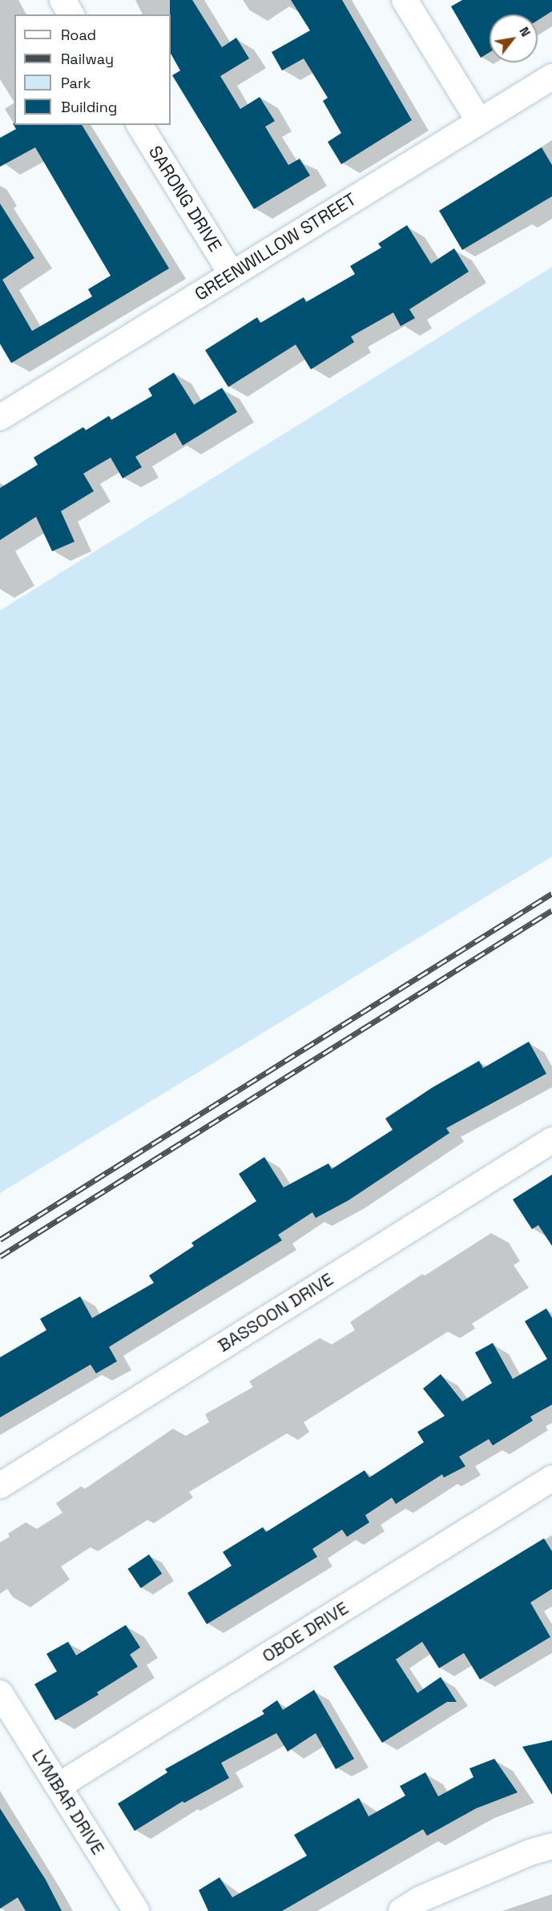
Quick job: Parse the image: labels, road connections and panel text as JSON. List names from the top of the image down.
{
  "streets": {
    "street": [
      "SARONG DRIVE",
      "GREENWILLOW STREET",
      "BASSOON DRIVE",
      "OBOE DRIVE",
      "LYMBAR DRIVE"
    ]
  },
  "crossings": [
    ["SARONG DRIVE", "GREENWILLOW STREET"],
    ["OBOE DRIVE", "LYMBAR DRIVE"]
  ],
  "legend": [
    "Road",
    "Railway",
    "Park",
    "Building"
  ],
  "north": "top right"
}
